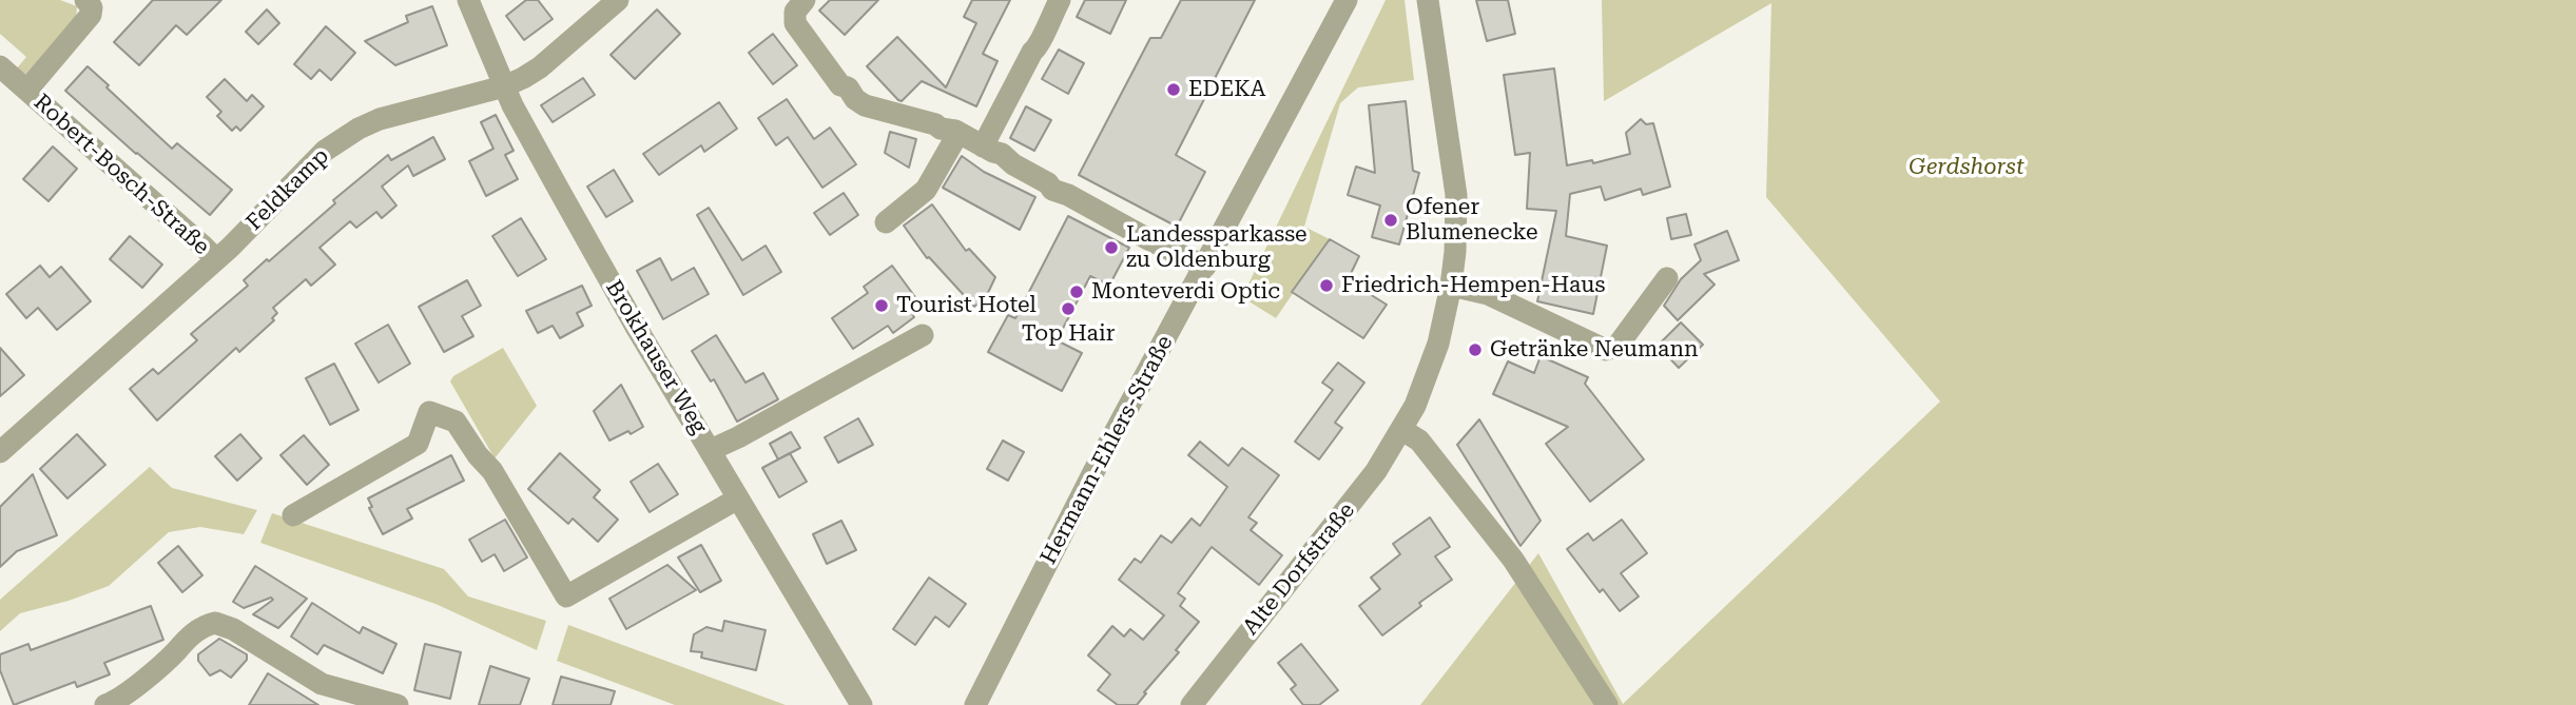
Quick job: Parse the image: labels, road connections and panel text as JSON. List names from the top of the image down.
{
  "streets": {
    "street": [
      "Robert-Bosch-Straße",
      "Feldkamp",
      "Brokhauser Weg",
      "Hermann-Ehlers-Straße",
      "Alte Dorfstraße"
    ]
  },
  "crossings": [
    ["Robert-Bosch-Straße", "Feldkamp"],
    ["Feldkamp", "Brokhauser Weg"]
  ],
  "parks": ["Gerdshorst"],
  "places": [
    "EDEKA",
    "Ofener Blumenecke",
    "Landessparkasse zu Oldenburg",
    "Friedrich-Hempen-Haus",
    "Monteverdi Optic",
    "Tourist Hotel",
    "Top Hair",
    "Getränke Neumann"
  ]
}
